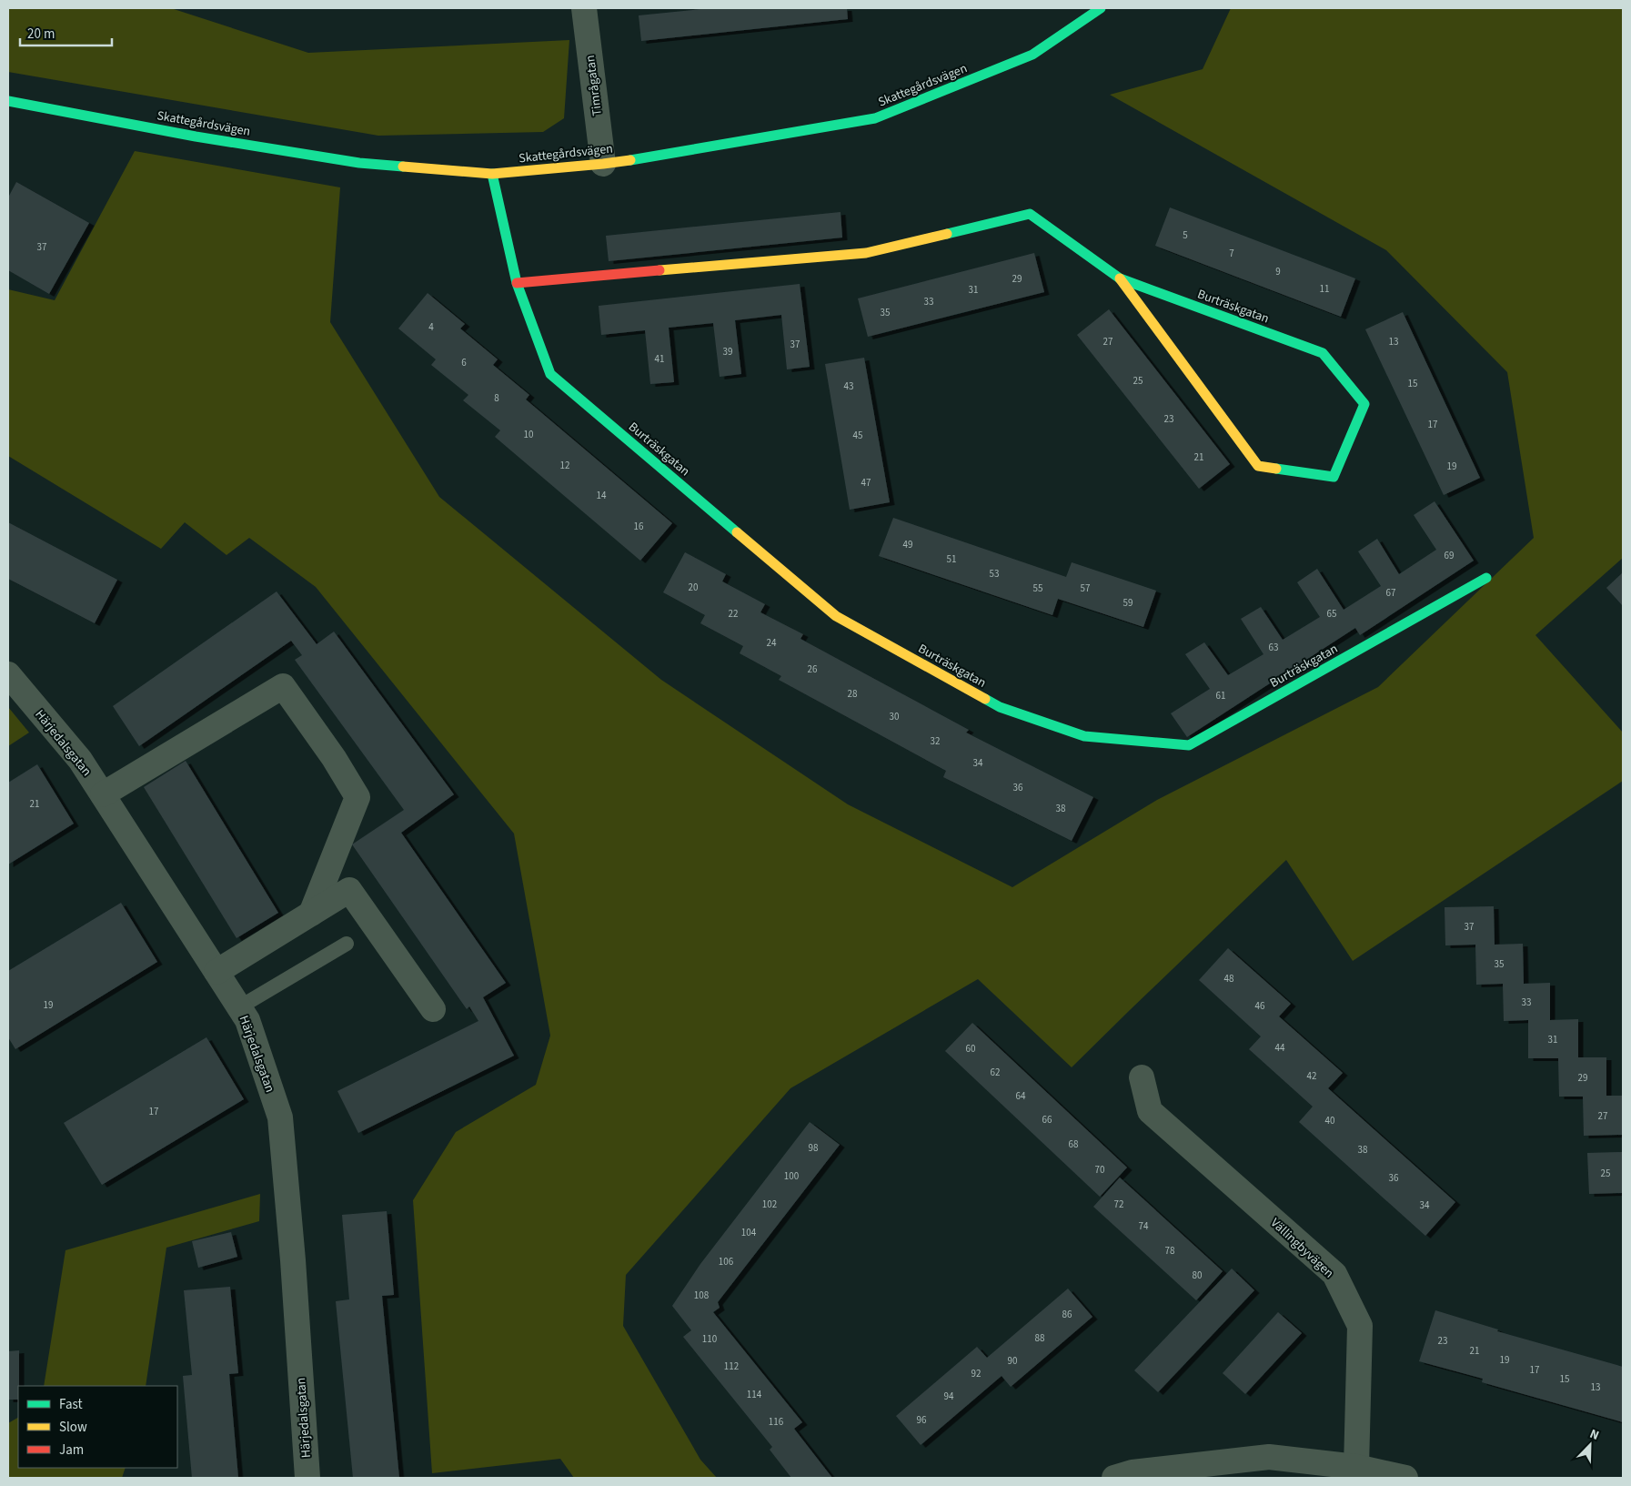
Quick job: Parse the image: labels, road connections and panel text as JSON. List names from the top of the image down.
{
  "streets": {
    "street": [
      "Skattegårdsvägen",
      "Timrågatan",
      "Burträskgatan",
      "Härjedalsgatan",
      "Vällingbyvägen"
    ]
  },
  "crossings": [
    ["Skattegårdsvägen", "Timrågatan"],
    ["Skattegårdsvägen", "Burträskgatan"]
  ],
  "house_numbers": [
    "5",
    "37",
    "7",
    "9",
    "29",
    "11",
    "31",
    "33",
    "35",
    "4",
    "27",
    "13",
    "37",
    "39",
    "41",
    "6",
    "25",
    "15",
    "43",
    "8",
    "23",
    "17",
    "10",
    "45",
    "21",
    "12",
    "19",
    "47",
    "14",
    "16",
    "49",
    "69",
    "51",
    "53",
    "20",
    "55",
    "57",
    "67",
    "59",
    "22",
    "65",
    "24",
    "63",
    "26",
    "28",
    "61",
    "30",
    "32",
    "34",
    "36",
    "21",
    "38",
    "37",
    "35",
    "48",
    "33",
    "19",
    "46",
    "31",
    "44",
    "60",
    "62",
    "42",
    "29",
    "64",
    "17",
    "27",
    "66",
    "40",
    "68",
    "98",
    "38",
    "70",
    "25",
    "100",
    "36",
    "102",
    "72",
    "34",
    "74",
    "104",
    "78",
    "106",
    "80",
    "108",
    "86",
    "88",
    "110",
    "23",
    "21",
    "19",
    "90",
    "112",
    "17",
    "92",
    "15",
    "13",
    "114",
    "94",
    "96",
    "116"
  ],
  "legend": ["Fast", "Slow", "Jam"],
  "scale_bar": "20 m",
  "north": "top right"
}
